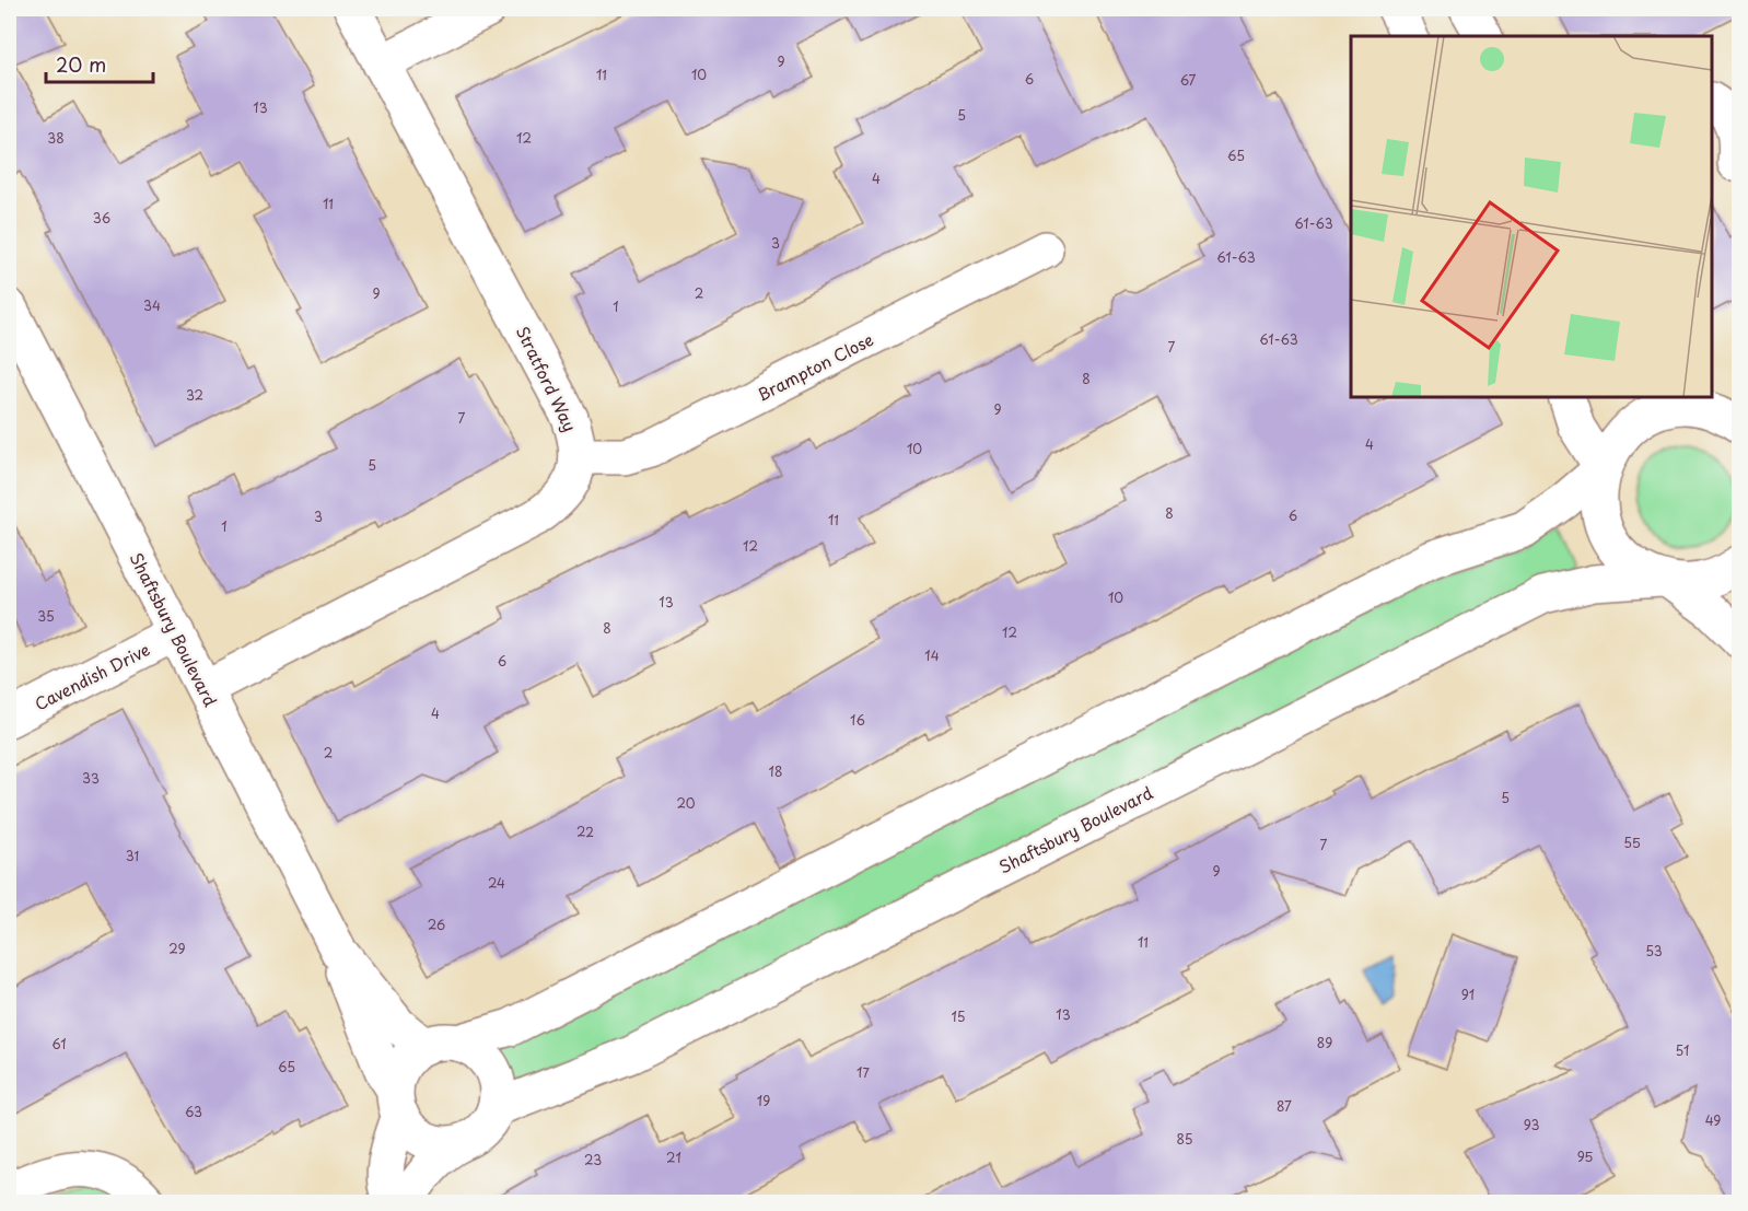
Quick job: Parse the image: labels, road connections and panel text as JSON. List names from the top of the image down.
{
  "streets": {
    "street": [
      "Brampton Close",
      "Stratford Way",
      "Shaftsbury Boulevard",
      "Cavendish Drive"
    ]
  },
  "crossings": [
    ["Brampton Close", "Stratford Way"],
    ["Stratford Way", "Shaftsbury Boulevard"],
    ["Shaftsbury Boulevard", "Cavendish Drive"]
  ],
  "house_numbers": [
    "9",
    "11",
    "10",
    "6",
    "67",
    "13",
    "5",
    "38",
    "12",
    "65",
    "4",
    "11",
    "36",
    "61-63",
    "3",
    "61-63",
    "9",
    "2",
    "34",
    "1",
    "61-63",
    "7",
    "8",
    "32",
    "9",
    "7",
    "4",
    "10",
    "5",
    "8",
    "6",
    "3",
    "11",
    "1",
    "12",
    "10",
    "13",
    "35",
    "8",
    "12",
    "14",
    "6",
    "4",
    "16",
    "2",
    "18",
    "33",
    "5",
    "20",
    "22",
    "55",
    "7",
    "31",
    "9",
    "24",
    "26",
    "11",
    "29",
    "53",
    "91",
    "13",
    "15",
    "89",
    "61",
    "51",
    "65",
    "17",
    "19",
    "87",
    "63",
    "49",
    "93",
    "85",
    "95",
    "21",
    "23"
  ],
  "scale_bar": "20 m"
}
